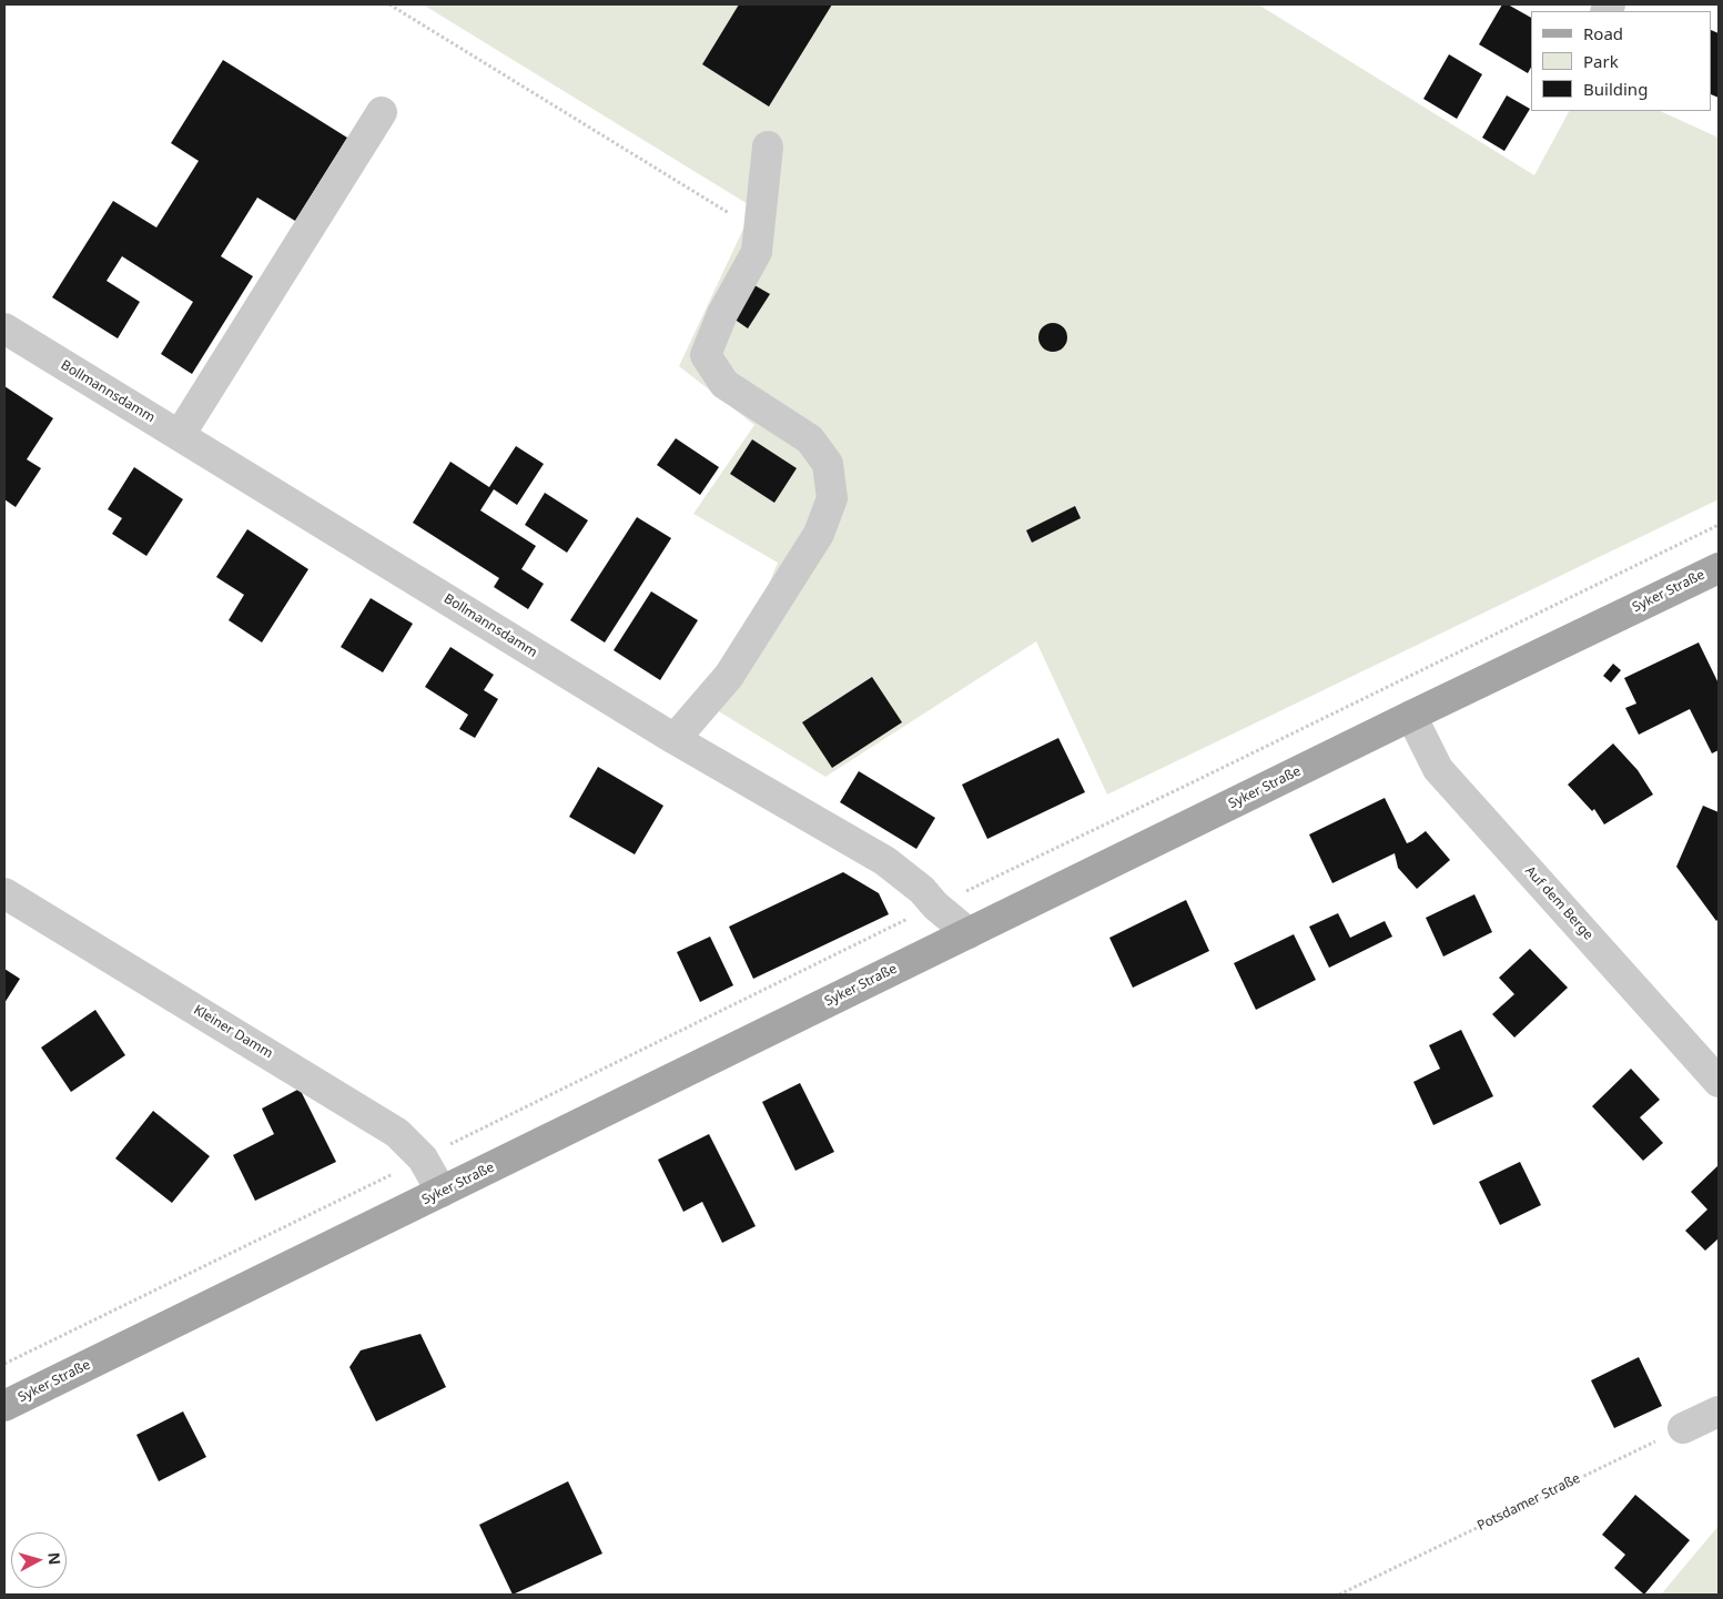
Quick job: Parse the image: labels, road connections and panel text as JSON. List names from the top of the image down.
{
  "streets": {
    "main road": ["Syker Straße"],
    "street": ["Bollmannsdamm", "Auf dem Berge", "Kleiner Damm"],
    "path": ["Potsdamer Straße"]
  },
  "crossings": [
    ["Bollmannsdamm", "Syker Straße"],
    ["Syker Straße", "Auf dem Berge"],
    ["Syker Straße", "Kleiner Damm"]
  ],
  "legend": ["Road", "Park", "Building"],
  "north": "right"
}
